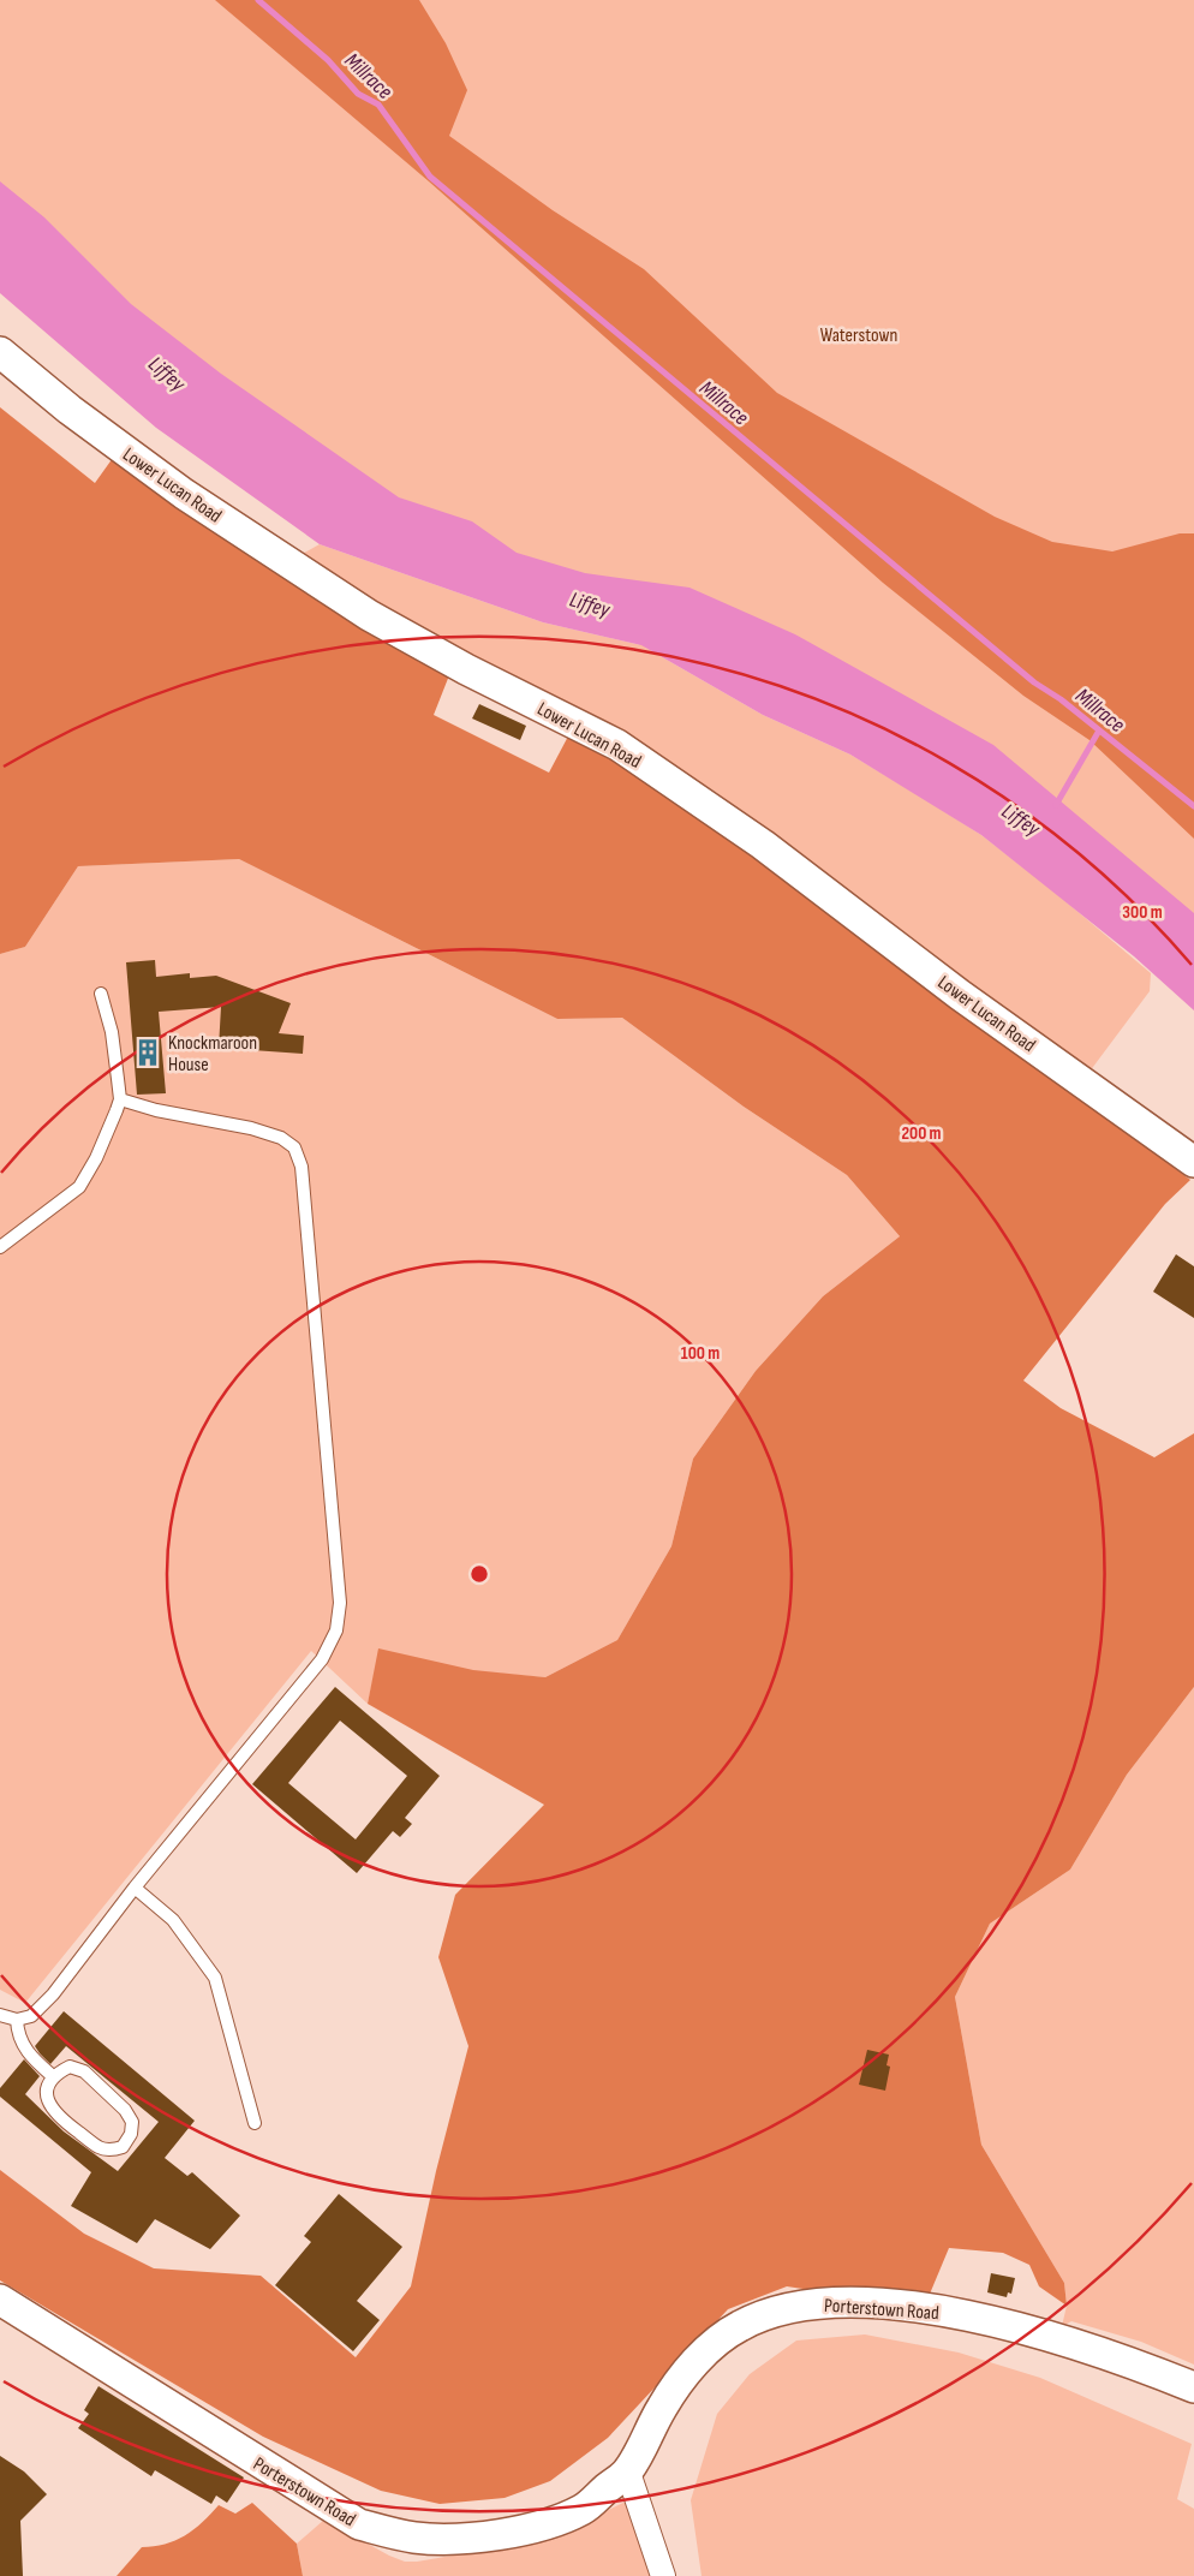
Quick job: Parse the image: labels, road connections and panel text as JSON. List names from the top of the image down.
{
  "streets": {
    "street": ["Lower Lucan Road", "Porterstown Road"]
  },
  "water": ["Millrace", "Liffey"],
  "parks": ["Waterstown"],
  "places": {
    "building": ["Knockmaroon House"]
  },
  "rings": ["300 m", "200 m", "100 m"]
}
